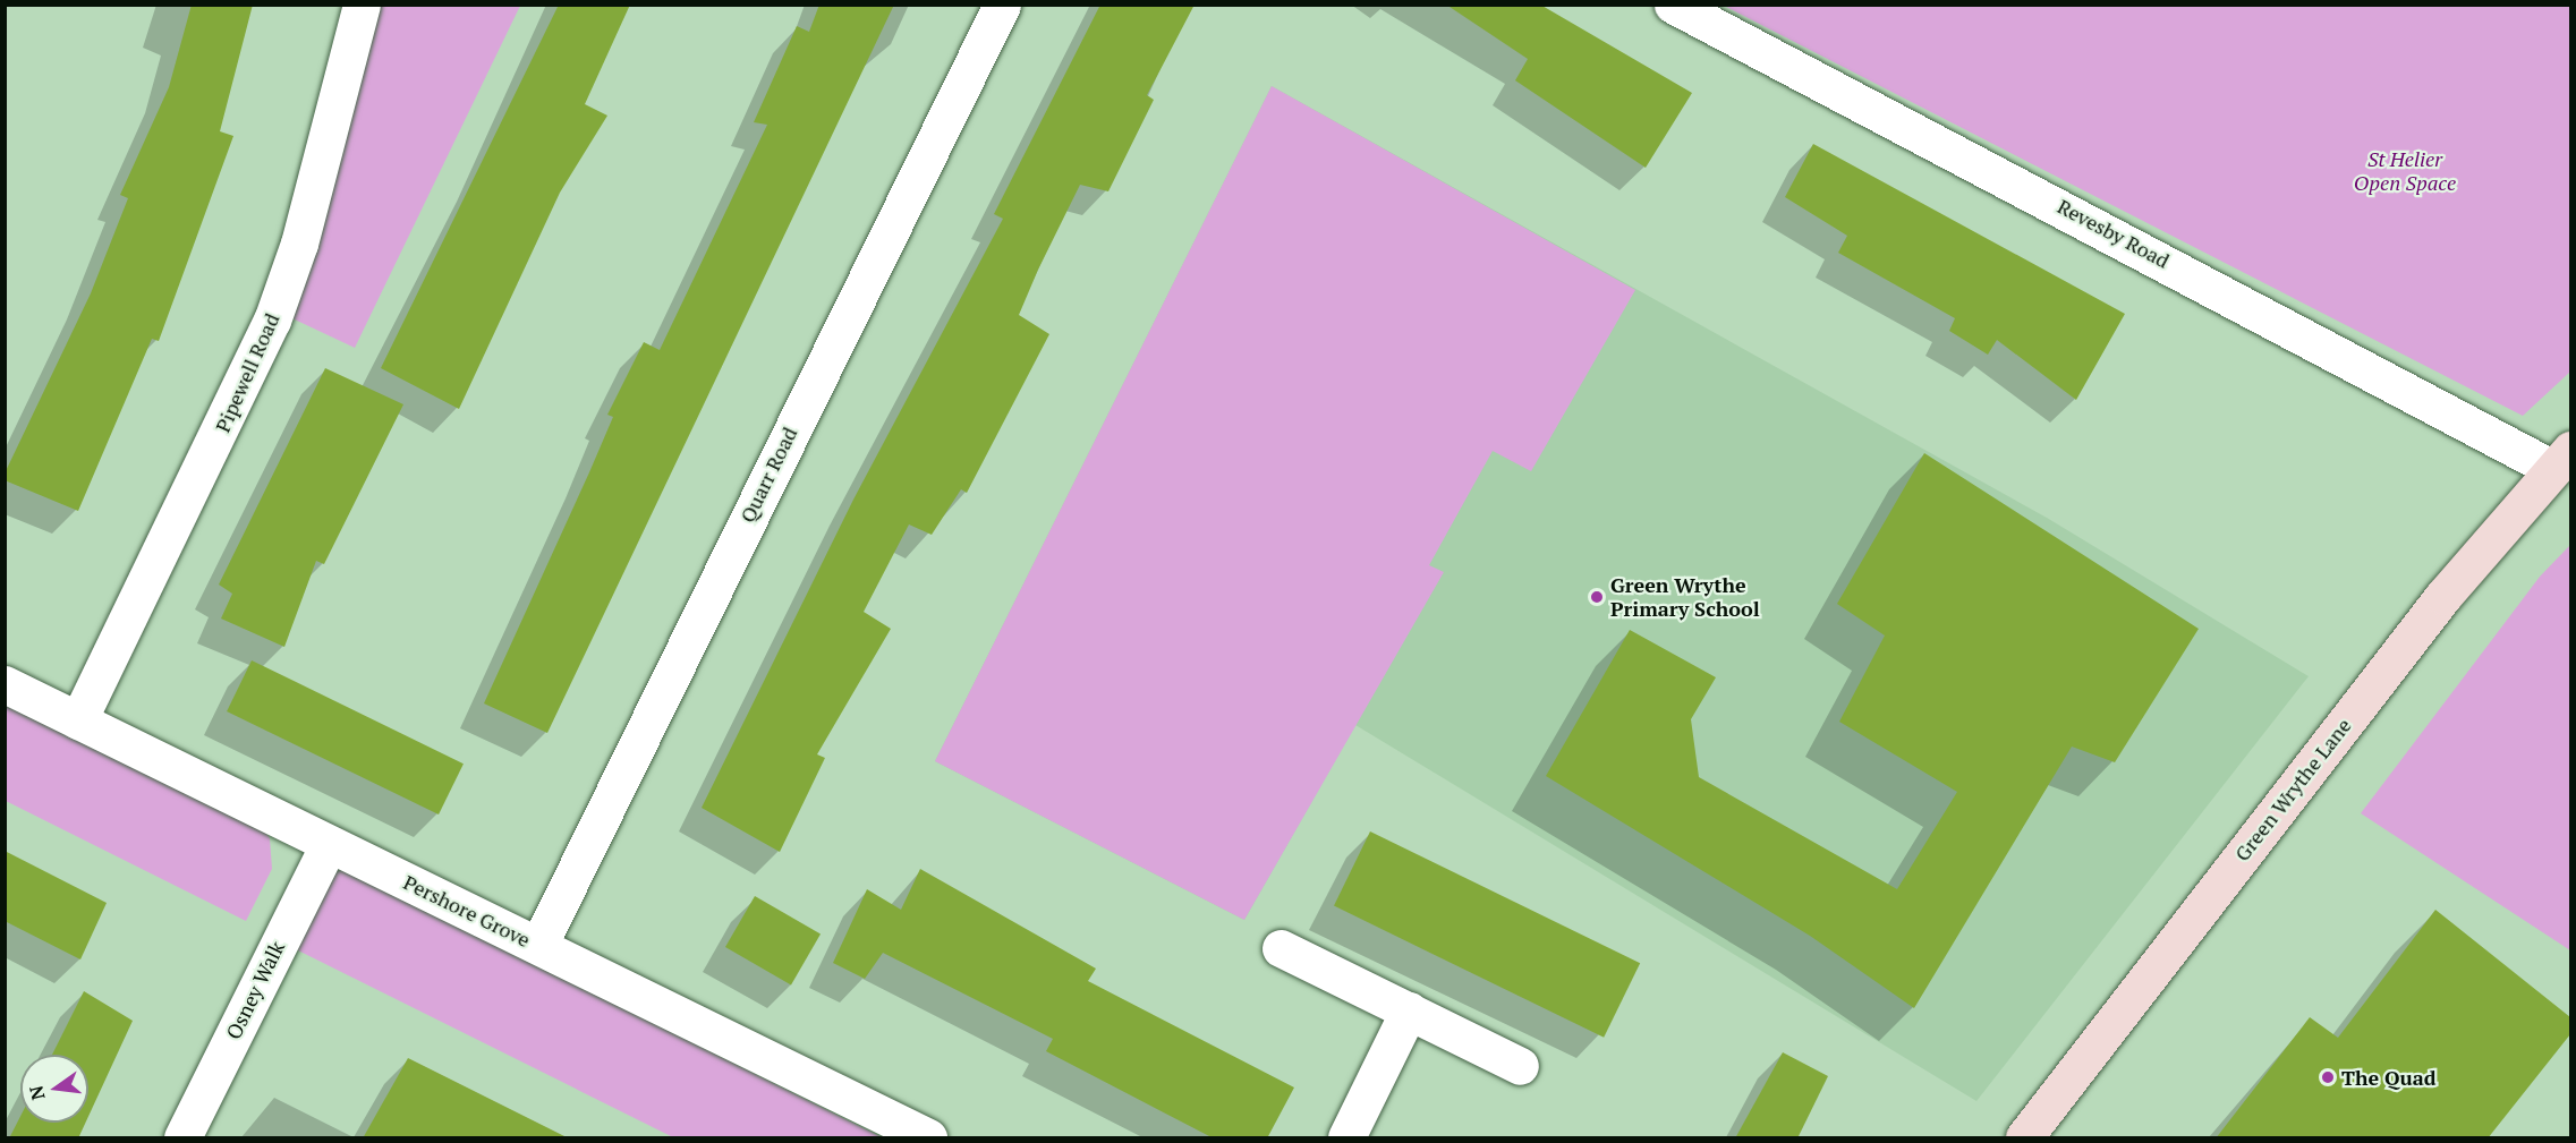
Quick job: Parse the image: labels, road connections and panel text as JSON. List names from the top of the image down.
{
  "streets": {
    "street": [
      "Revesby Road",
      "Pipewell Road",
      "Quarr Road",
      "Green Wrythe Lane",
      "Pershore Grove",
      "Osney Walk"
    ]
  },
  "crossings": [
    ["Revesby Road", "Green Wrythe Lane"],
    ["Pipewell Road", "Pershore Grove"],
    ["Quarr Road", "Pershore Grove"],
    ["Pershore Grove", "Osney Walk"]
  ],
  "parks": ["St Helier Open Space"],
  "places": ["Green Wrythe Primary School", "The Quad"],
  "north": "left"
}
